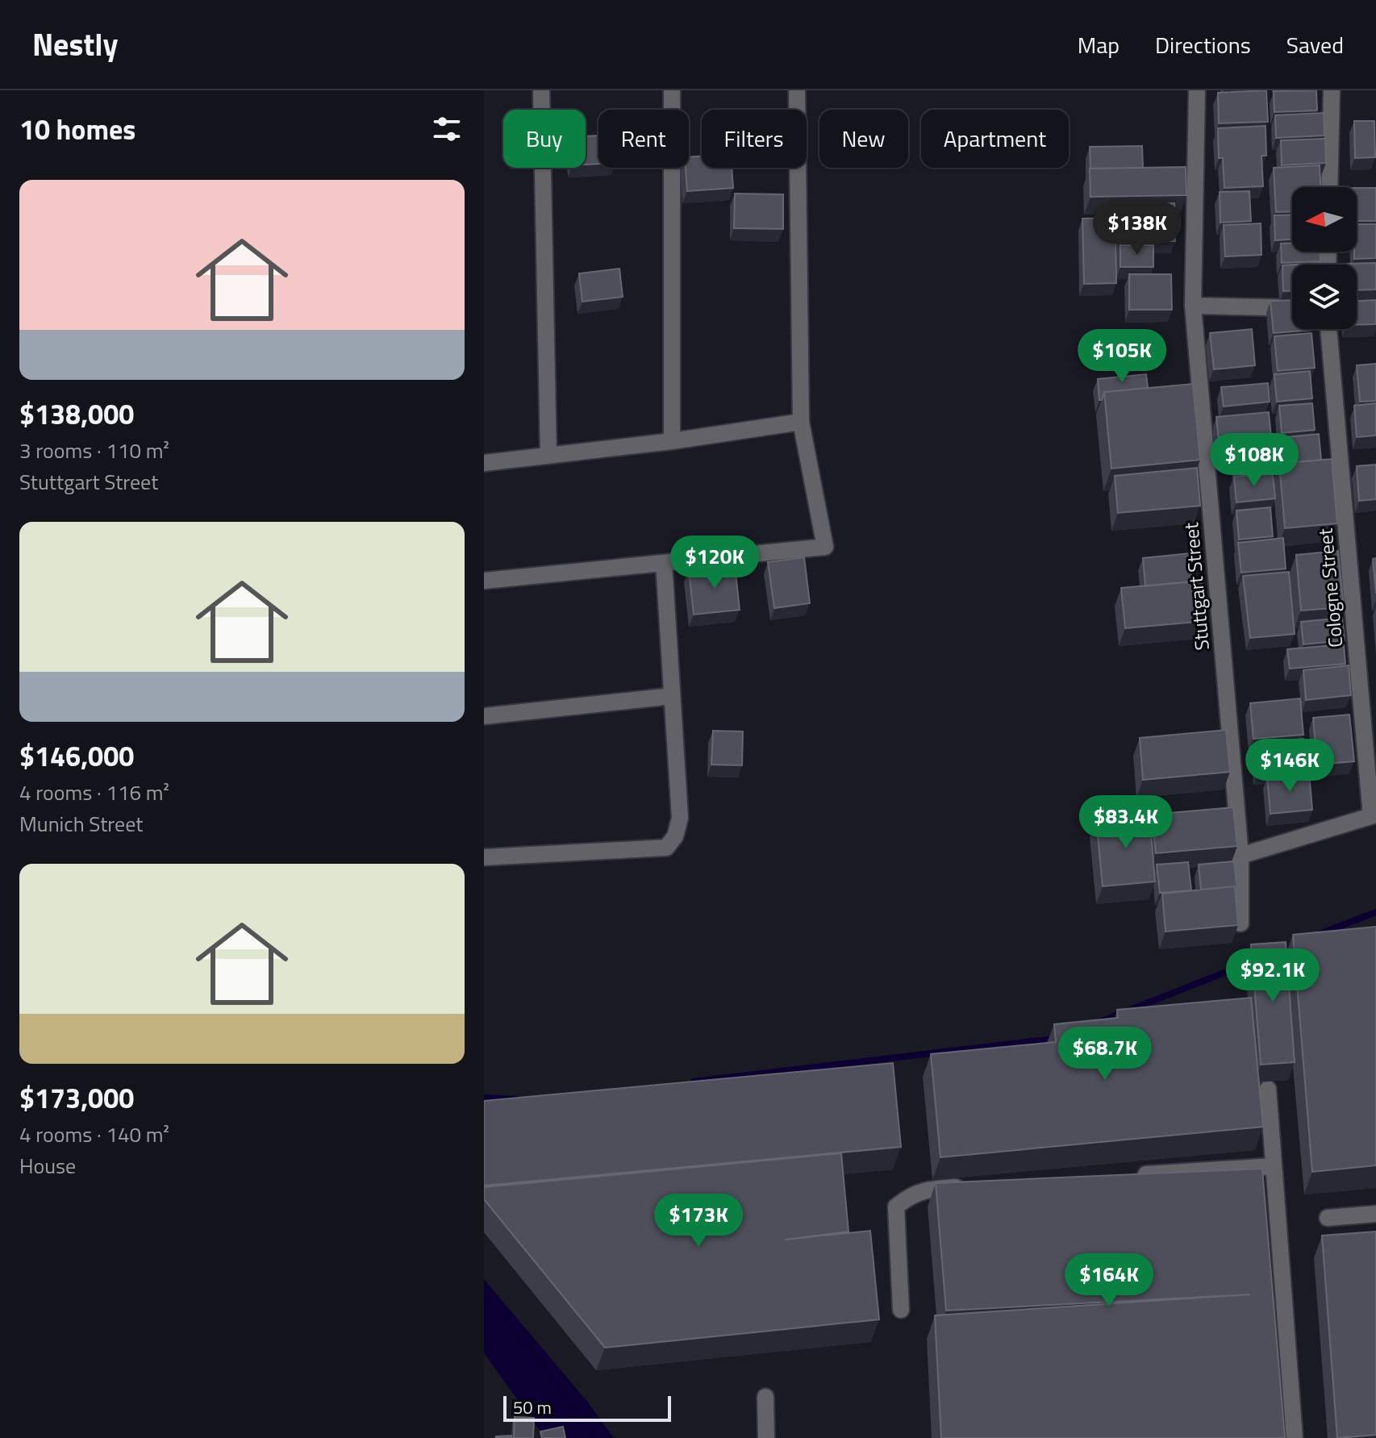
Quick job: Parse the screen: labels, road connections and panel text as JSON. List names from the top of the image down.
{
  "streets": {
    "street": ["Stuttgart Street", "Cologne Street"]
  },
  "scale_bar": "50 m",
  "north": "left",
  "page": {
    "header": "Nestly",
    "nav": ["Map", "Directions", "Saved"],
    "heading": "10 homes",
    "chip": [
      "Buy",
      "Rent",
      "Filters",
      "New",
      "Apartment"
    ],
    "list": [
      {
        "name": "$138,000",
        "note": "3 rooms · 110 m² · Stuttgart Street"
      },
      {
        "name": "$146,000",
        "note": "4 rooms · 116 m² · Munich Street"
      },
      {
        "name": "$173,000",
        "note": "4 rooms · 140 m² · House"
      }
    ],
    "price": [
      "$138K",
      "$105K",
      "$108K",
      "$120K",
      "$146K",
      "$83.4K",
      "$92.1K",
      "$68.7K",
      "$173K",
      "$164K"
    ],
    "scale": "50 m"
  }
}
